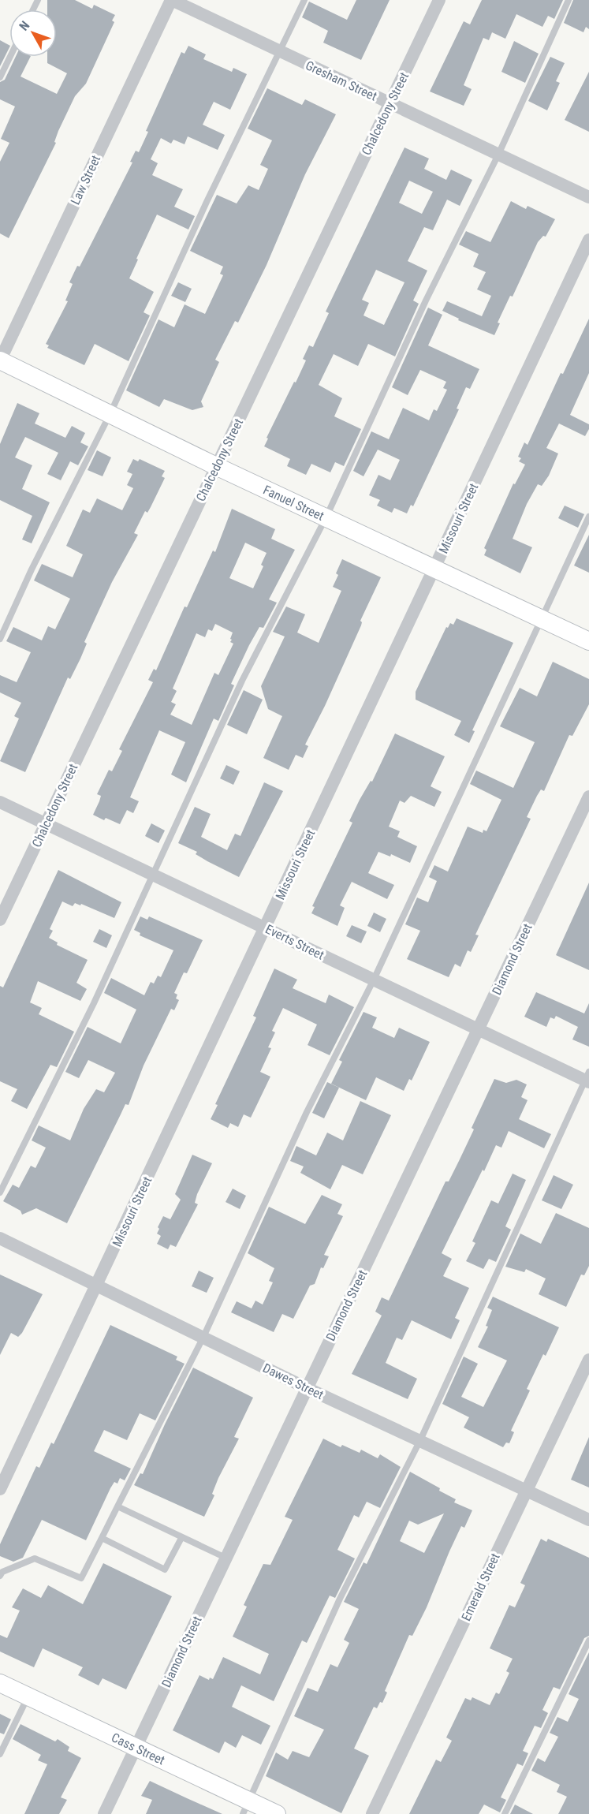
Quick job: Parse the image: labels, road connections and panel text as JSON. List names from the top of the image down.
{
  "streets": {
    "street": [
      "Gresham Street",
      "Chalcedony Street",
      "Law Street",
      "Fanuel Street",
      "Missouri Street",
      "Everts Street",
      "Diamond Street",
      "Dawes Street",
      "Emerald Street",
      "Cass Street"
    ]
  },
  "crossings": [
    ["Gresham Street", "Chalcedony Street"],
    ["Gresham Street", "Law Street"],
    ["Chalcedony Street", "Fanuel Street"],
    ["Chalcedony Street", "Everts Street"],
    ["Law Street", "Fanuel Street"],
    ["Fanuel Street", "Missouri Street"],
    ["Missouri Street", "Everts Street"],
    ["Missouri Street", "Dawes Street"],
    ["Everts Street", "Diamond Street"],
    ["Diamond Street", "Dawes Street"],
    ["Diamond Street", "Cass Street"],
    ["Dawes Street", "Emerald Street"]
  ],
  "north": "top left"
}
